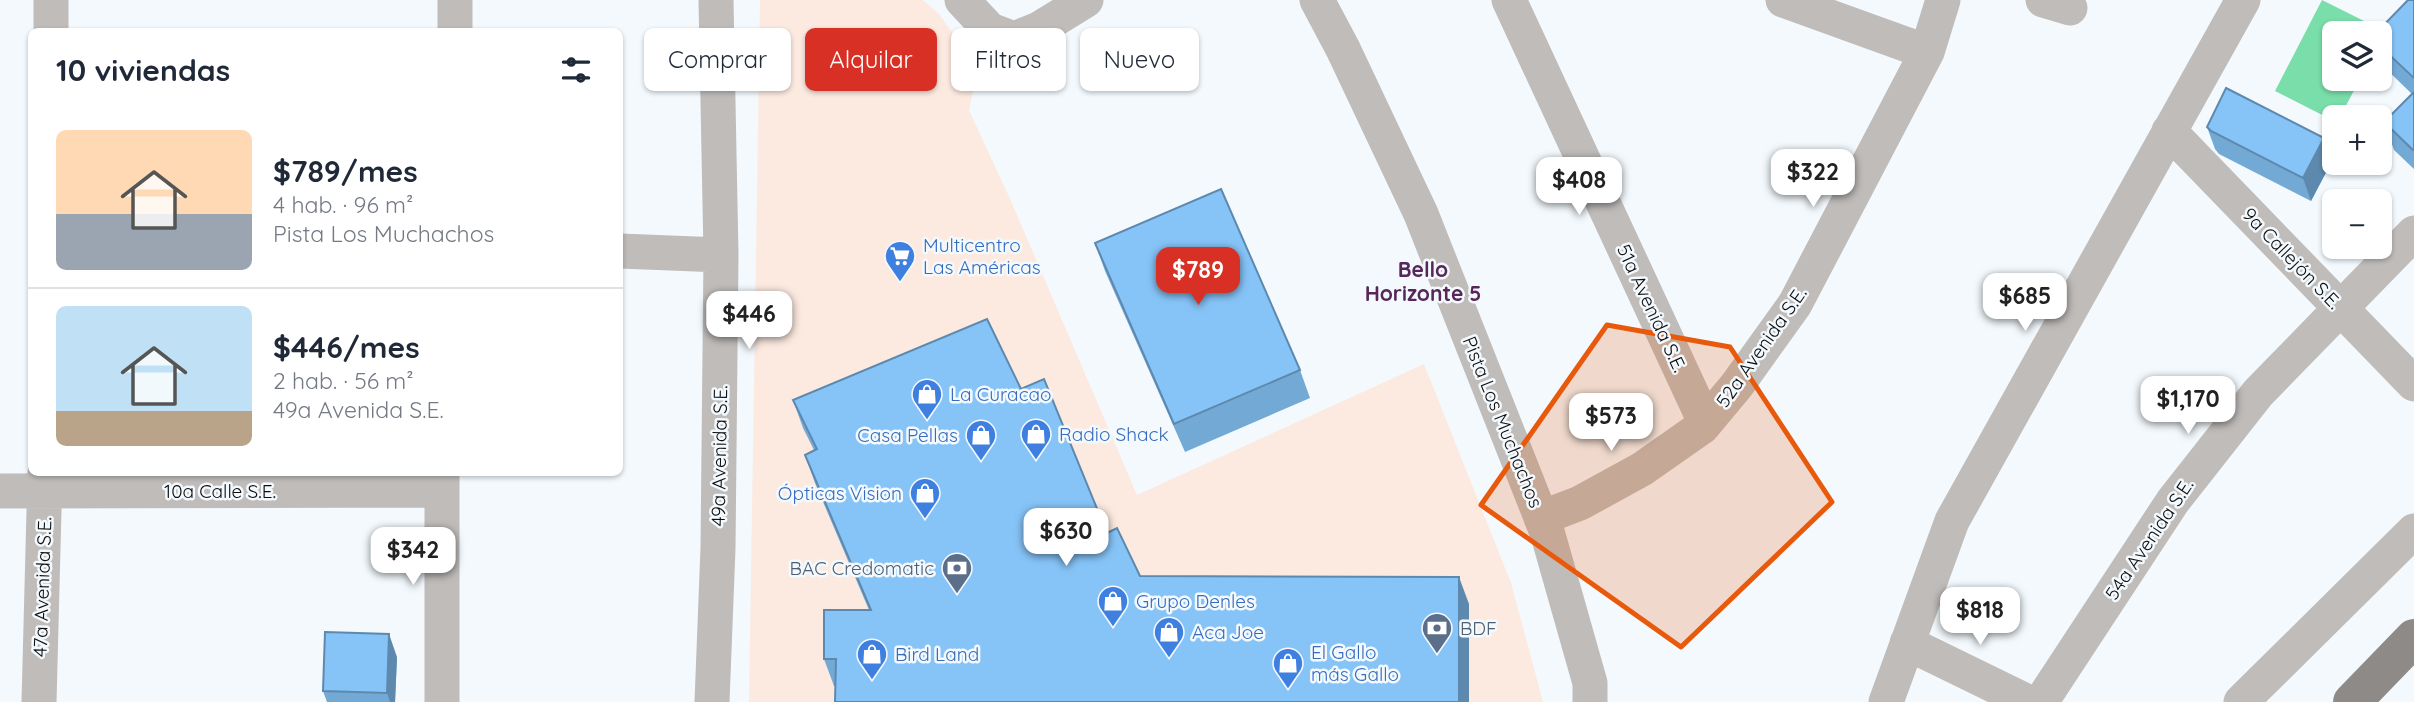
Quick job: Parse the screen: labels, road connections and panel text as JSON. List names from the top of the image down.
{
  "streets": {
    "street": [
      "9a Callejón S.E.",
      "51a Avenida S.E.",
      "52a Avenida S.E.",
      "Pista Los Muchachos",
      "49a Avenida S.E.",
      "10a Calle S.E.",
      "54a Avenida S.E.",
      "47a Avenida S.E."
    ]
  },
  "crossings": [
    ["9a Callejón S.E.", "54a Avenida S.E."],
    ["51a Avenida S.E.", "52a Avenida S.E."],
    ["10a Calle S.E.", "47a Avenida S.E."]
  ],
  "districts": ["Bello Horizonte 5"],
  "places": {
    "supermarket": ["Multicentro Las Américas"],
    "shop": [
      "La Curacao",
      "Radio Shack",
      "Casa Pellas",
      "Ópticas Vision",
      "Grupo Denles",
      "Aca Joe",
      "Bird Land",
      "El Gallo más Gallo"
    ],
    "bank": ["BAC Credomatic", "BDF"]
  },
  "page": {
    "map_buttons": ["+", "−"],
    "chip": [
      "Comprar",
      "Alquilar",
      "Filtros",
      "Nuevo"
    ],
    "heading": "10 viviendas",
    "list": [
      {
        "name": "$789/mes",
        "note": "4 hab. · 96 m² · Pista Los Muchachos"
      },
      {
        "name": "$446/mes",
        "note": "2 hab. · 56 m² · 49a Avenida S.E."
      }
    ],
    "price": [
      "$322",
      "$408",
      "$789",
      "$685",
      "$446",
      "$1,170",
      "$573",
      "$630",
      "$342",
      "$818"
    ]
  }
}
